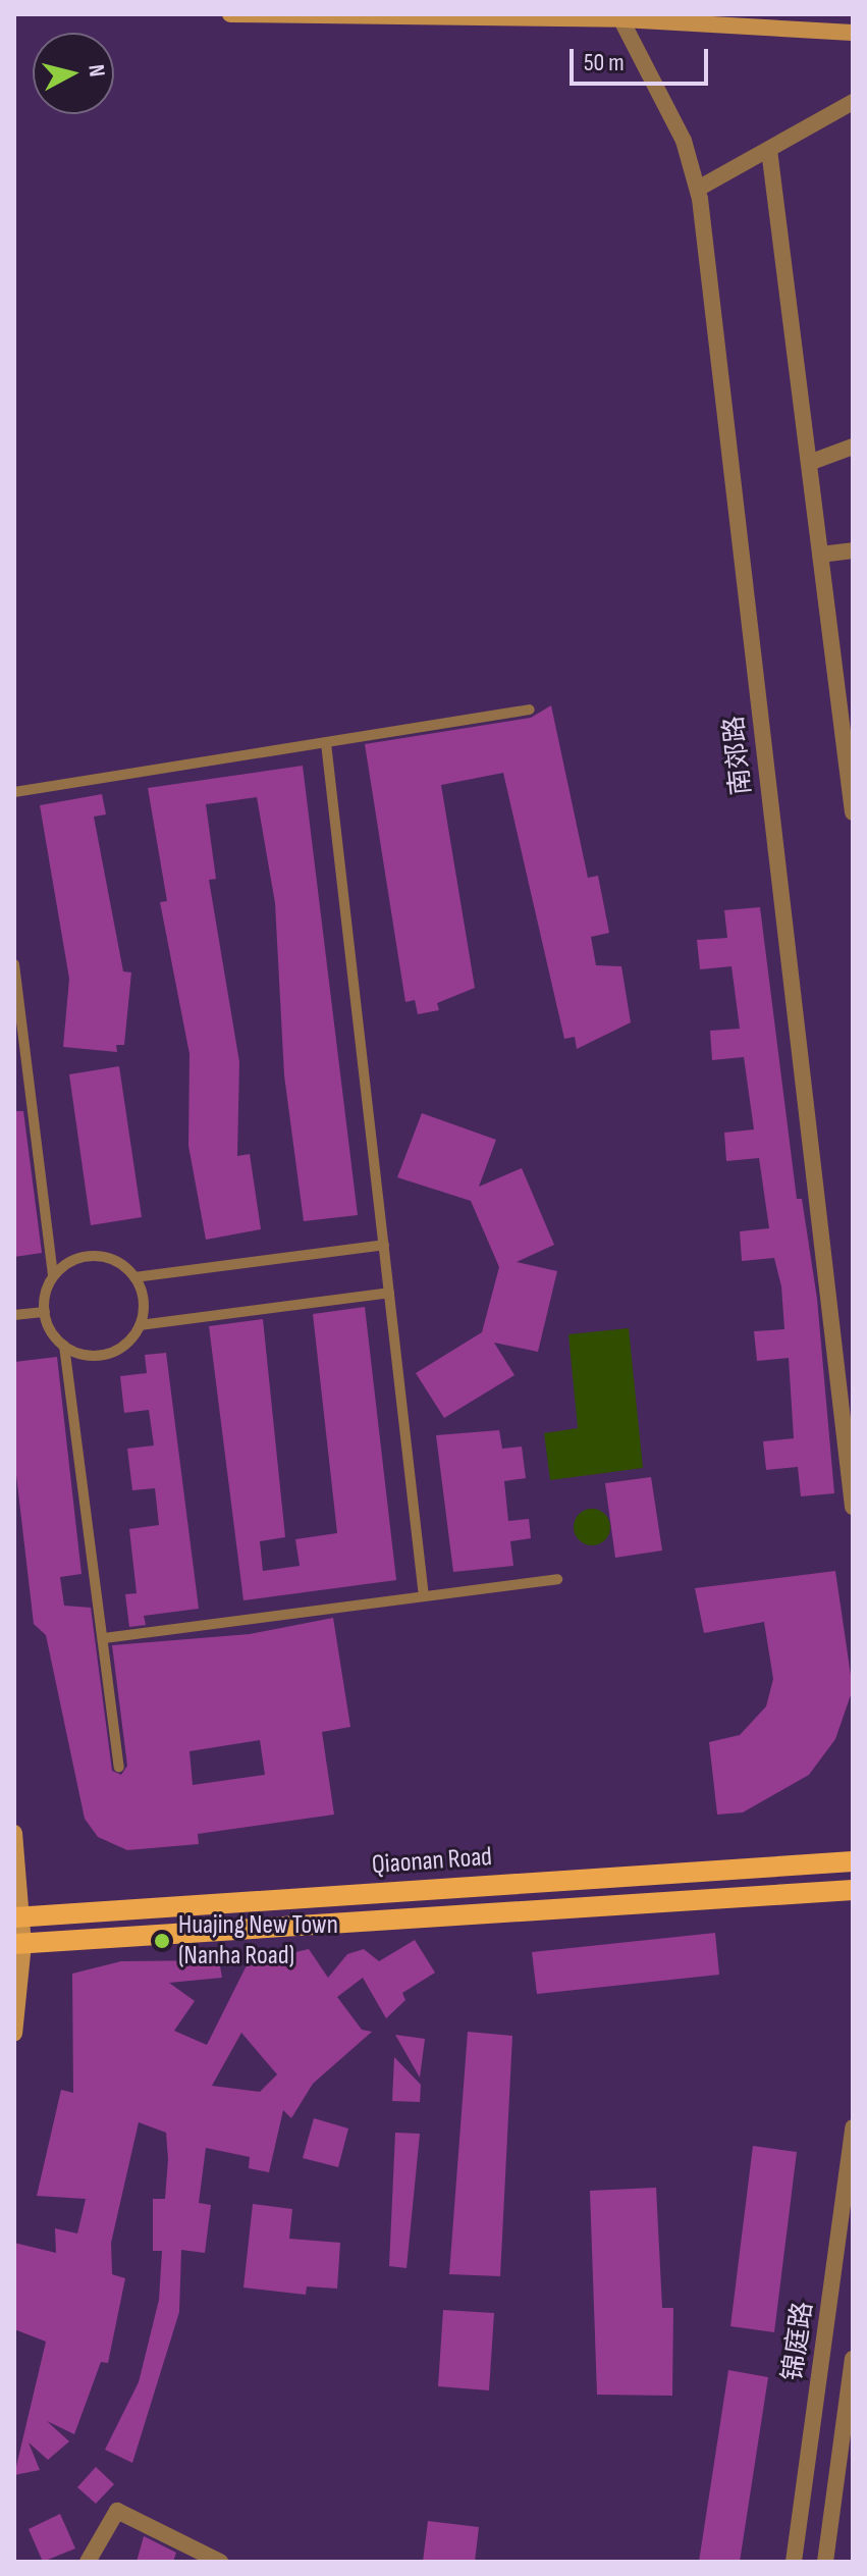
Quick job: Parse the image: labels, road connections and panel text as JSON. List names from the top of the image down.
{
  "streets": {
    "main road": ["Qiaonan Road"],
    "street": ["南郊路", "锦庭路"]
  },
  "places": ["Huajing New Town (Nanha Road)"],
  "scale_bar": "50 m",
  "north": "right"
}
